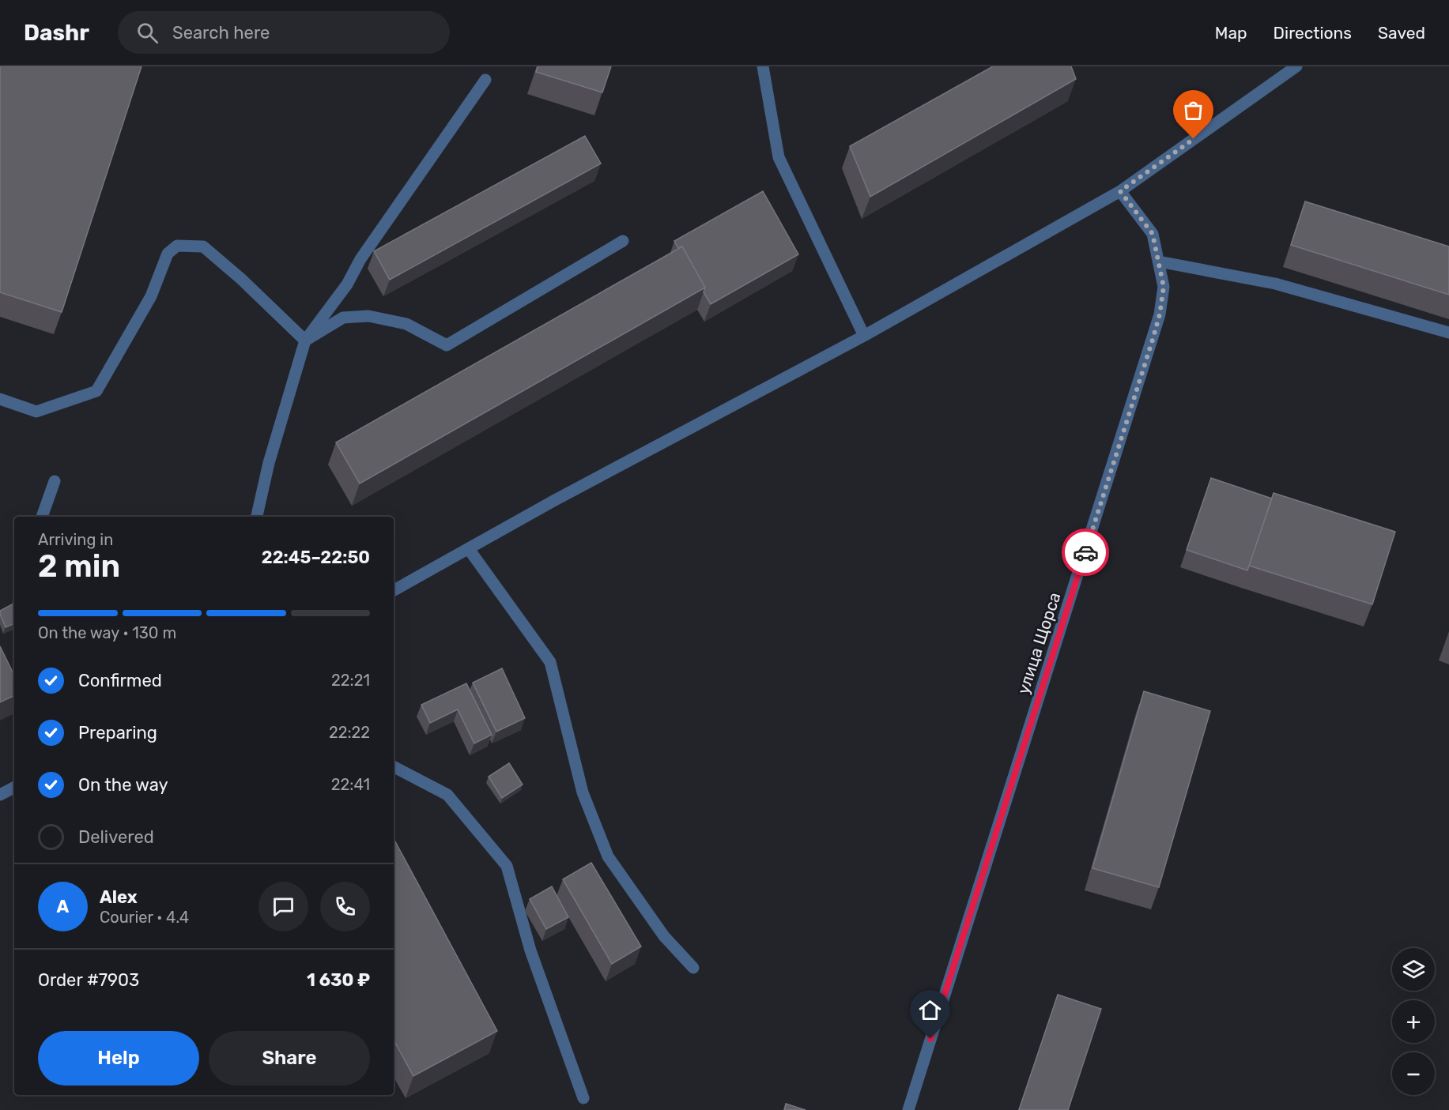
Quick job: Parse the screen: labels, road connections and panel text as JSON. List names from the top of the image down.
{
  "streets": {
    "street": ["улица Щорса"]
  },
  "page": {
    "header": "Dashr",
    "search": "Search here",
    "nav": ["Map", "Directions", "Saved"],
    "heading": ["2 min", "Arriving in", "22:45–22:50"],
    "panel": [
      "Alex",
      "Courier · 4.4",
      "Order #7903",
      "1 630 ₽"
    ],
    "bar": "On the way · 130 m",
    "list": [
      ["Confirmed", "22:21"],
      ["Preparing", "22:22"],
      ["On the way", "22:41"],
      "Delivered"
    ],
    "round": "A",
    "map_buttons": ["+", "−"],
    "buttons": ["Help", "Share"]
  }
}
